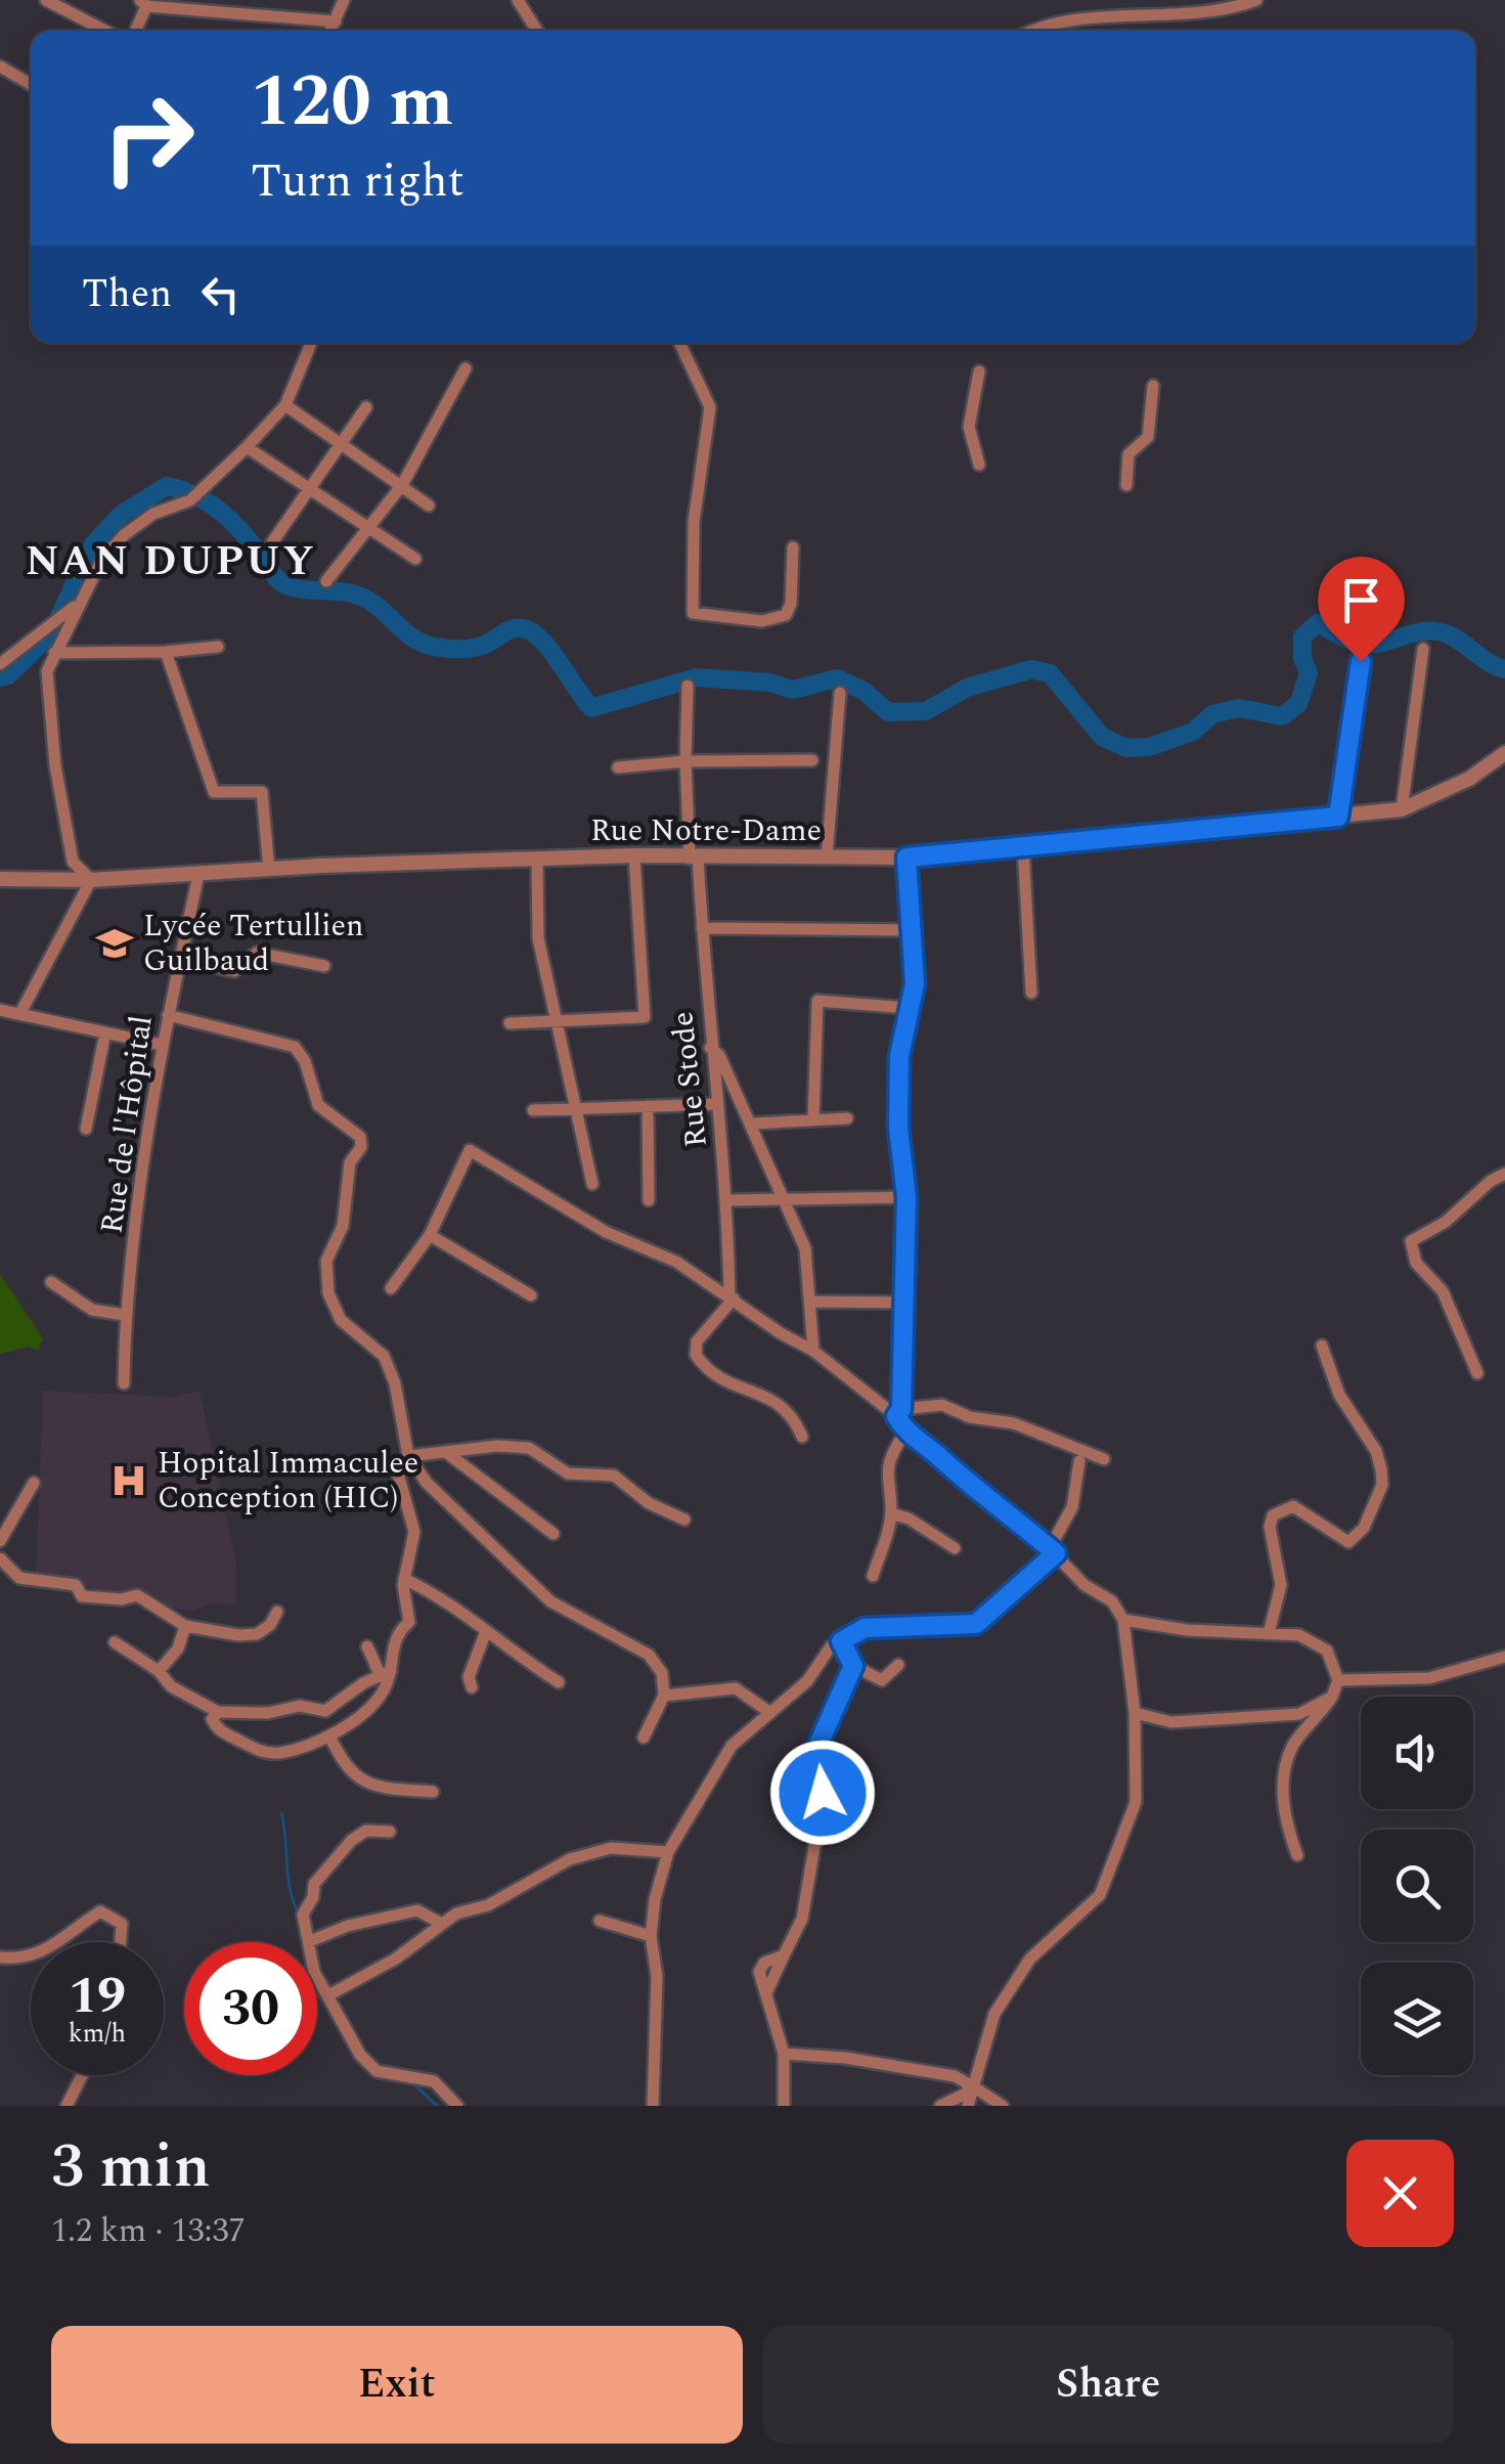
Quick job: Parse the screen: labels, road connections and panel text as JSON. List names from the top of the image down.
{
  "streets": {
    "street": ["Rue Notre-Dame", "Rue Stode", "Rue de l'Hôpital"]
  },
  "crossings": [
    ["Rue Notre-Dame", "Rue Stode"],
    ["Rue Notre-Dame", "Rue de l'Hôpital"]
  ],
  "districts": ["NAN DUPUY"],
  "places": {
    "school or university": ["Lycée Tertullien Guilbaud"],
    "hospital": ["Hopital Immaculee Conception (HIC)"]
  },
  "page": {
    "turn": ["120 m", "Turn right"],
    "then": "Then",
    "speed": "19 km/h",
    "limit": "30",
    "heading": ["3 min", "1.2 km · 13:37"],
    "buttons": ["Exit", "Share"]
  }
}
